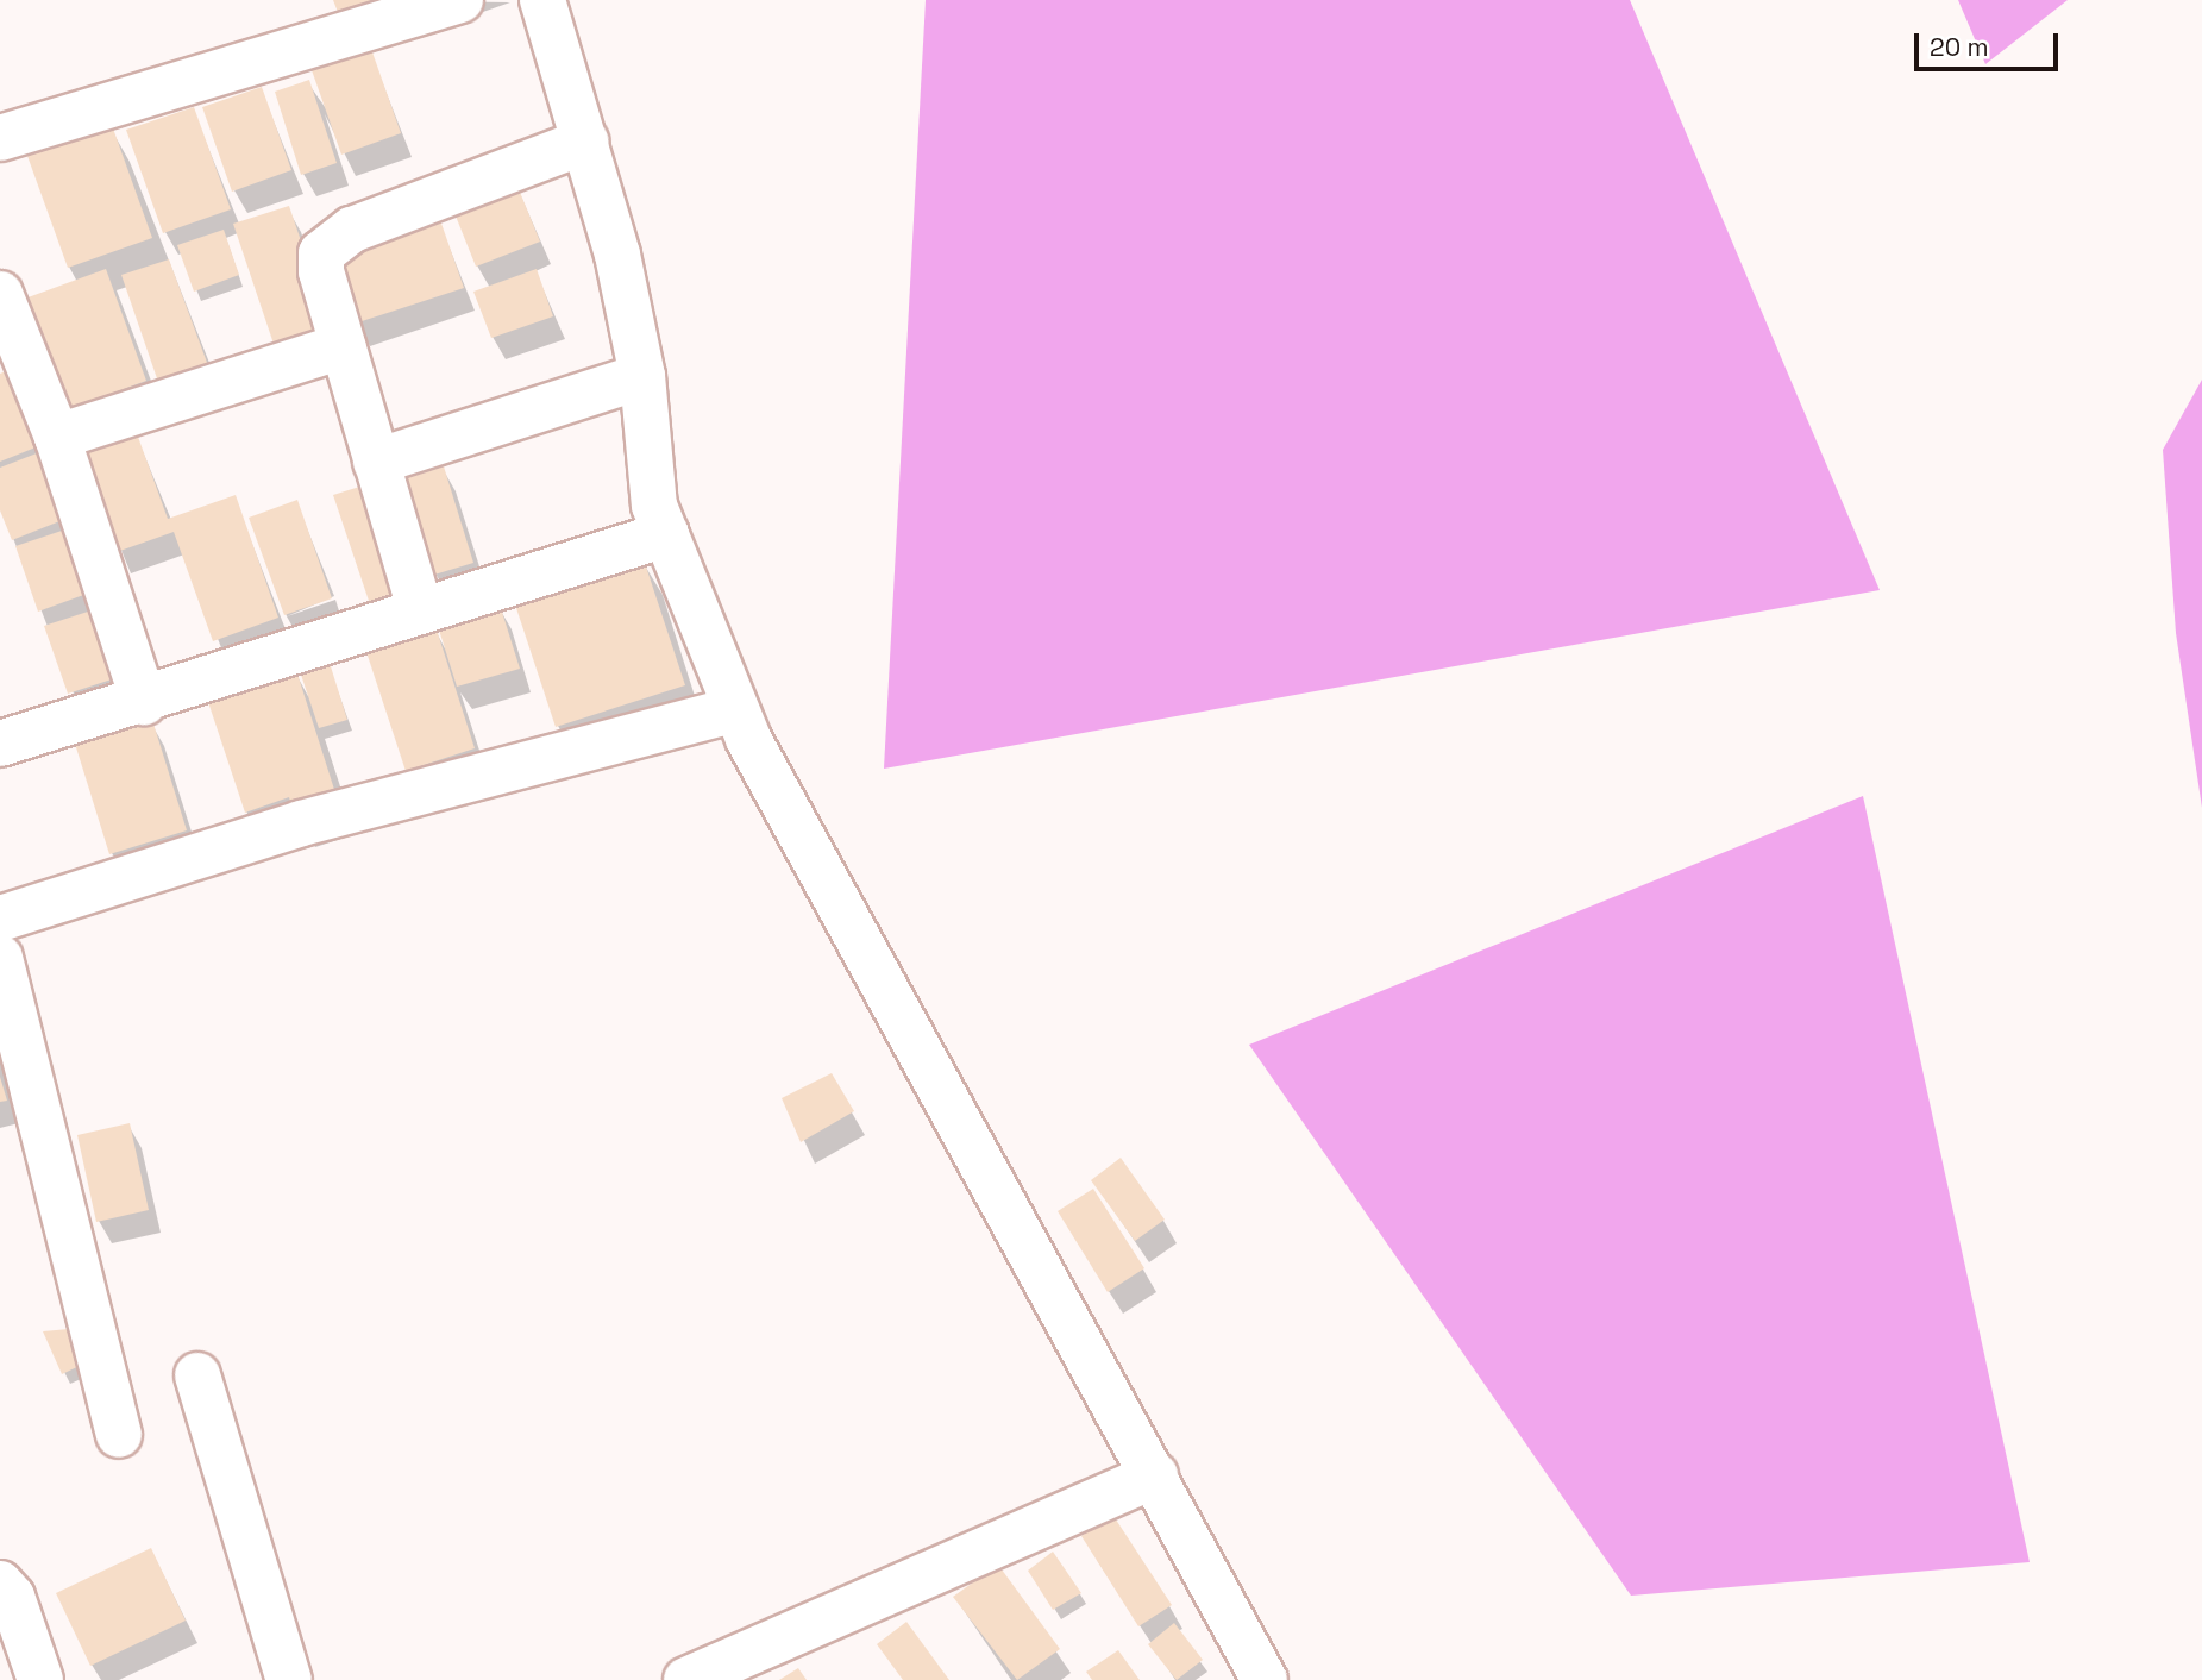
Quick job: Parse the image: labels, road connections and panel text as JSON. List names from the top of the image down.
{
  "scale_bar": "20 m"
}
